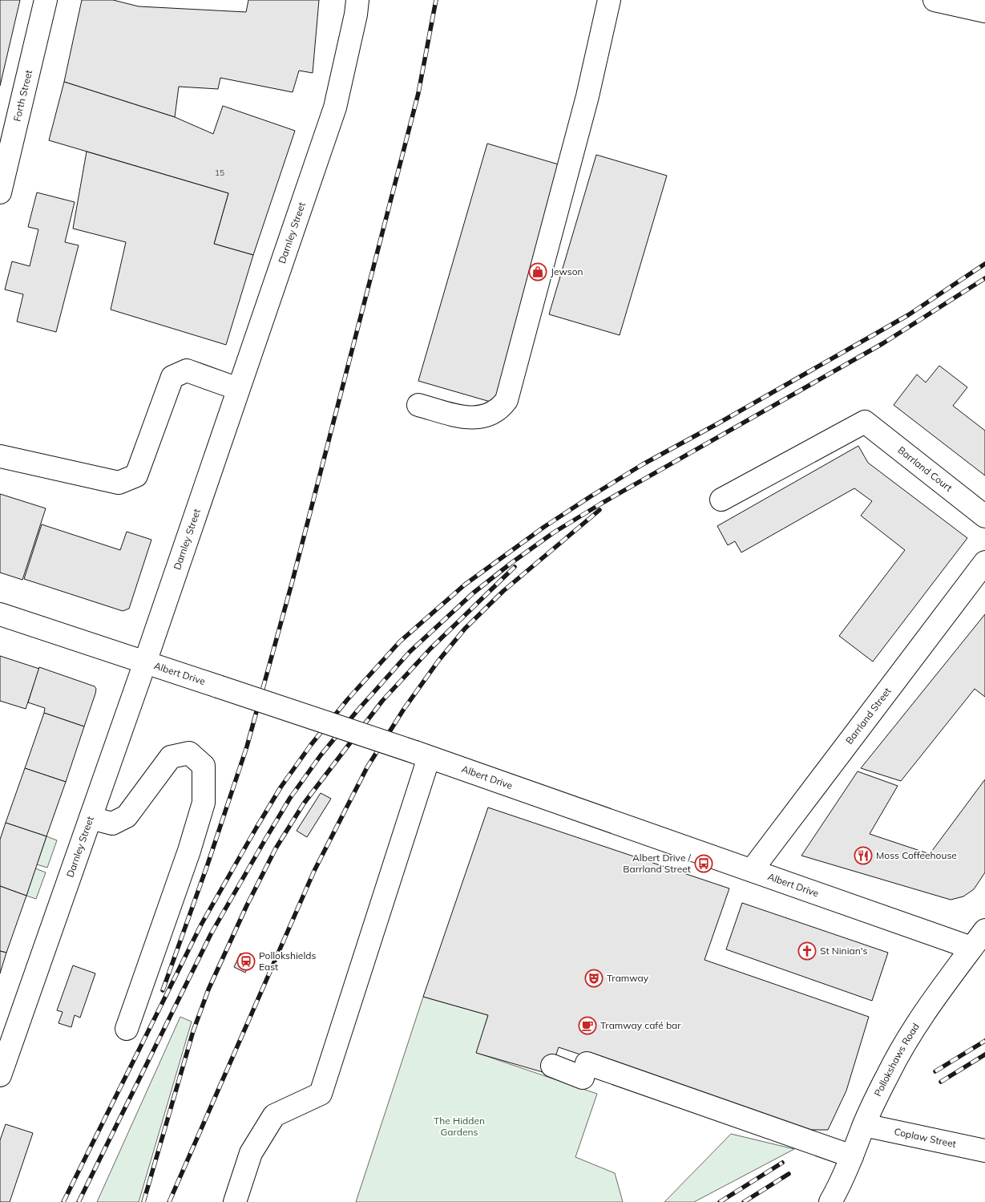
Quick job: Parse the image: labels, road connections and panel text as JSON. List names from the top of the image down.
{
  "streets": {
    "street": [
      "Forth Street",
      "Darnley Street",
      "Barrland Court",
      "Albert Drive",
      "Barrland Street",
      "Pollokshaws Road",
      "Coplaw Street"
    ]
  },
  "crossings": [
    ["Darnley Street", "Albert Drive"],
    ["Albert Drive", "Barrland Street"],
    ["Albert Drive", "Pollokshaws Road"],
    ["Pollokshaws Road", "Coplaw Street"]
  ],
  "parks": ["The Hidden Gardens"],
  "places": {
    "shop": ["Jewson"],
    "restaurant": ["Moss Coffeehouse"],
    "bus stop": ["Albert Drive / Barrland Street"],
    "church": ["St Ninian's"],
    "station": ["Pollokshields East"],
    "theatre": ["Tramway"],
    "cafe": ["Tramway café bar"]
  },
  "house_numbers": ["15"]
}
